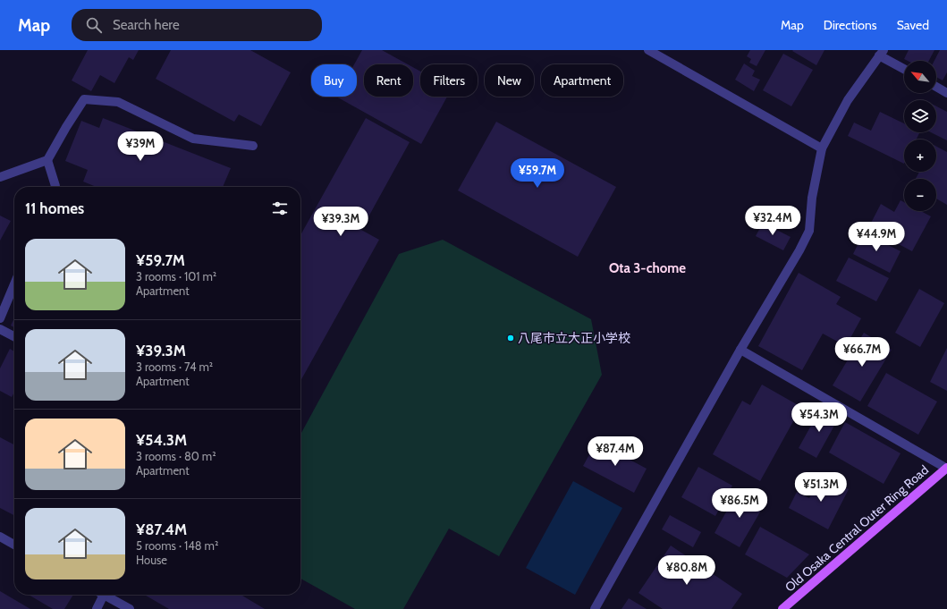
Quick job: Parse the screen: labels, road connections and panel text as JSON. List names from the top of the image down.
{
  "streets": {
    "main road": ["Old Osaka Central Outer Ring Road"]
  },
  "districts": ["Ota 3-chome"],
  "places": ["八尾市立大正小学校"],
  "north": "top left",
  "page": {
    "header": "Map",
    "search": "Search here",
    "nav": ["Map", "Directions", "Saved"],
    "map_buttons": ["+", "−"],
    "chip": [
      "Buy",
      "Rent",
      "Filters",
      "New",
      "Apartment"
    ],
    "price": [
      "¥39M",
      "¥59.7M",
      "¥32.4M",
      "¥39.3M",
      "¥44.9M",
      "¥66.7M",
      "¥54.3M",
      "¥87.4M",
      "¥51.3M",
      "¥86.5M",
      "¥80.8M"
    ],
    "heading": "11 homes",
    "list": [
      {
        "name": "¥59.7M",
        "note": "3 rooms · 101 m² · Apartment"
      },
      {
        "name": "¥39.3M",
        "note": "3 rooms · 74 m² · Apartment"
      },
      {
        "name": "¥54.3M",
        "note": "3 rooms · 80 m² · Apartment"
      },
      {
        "name": "¥87.4M",
        "note": "5 rooms · 148 m² · House"
      }
    ]
  }
}
